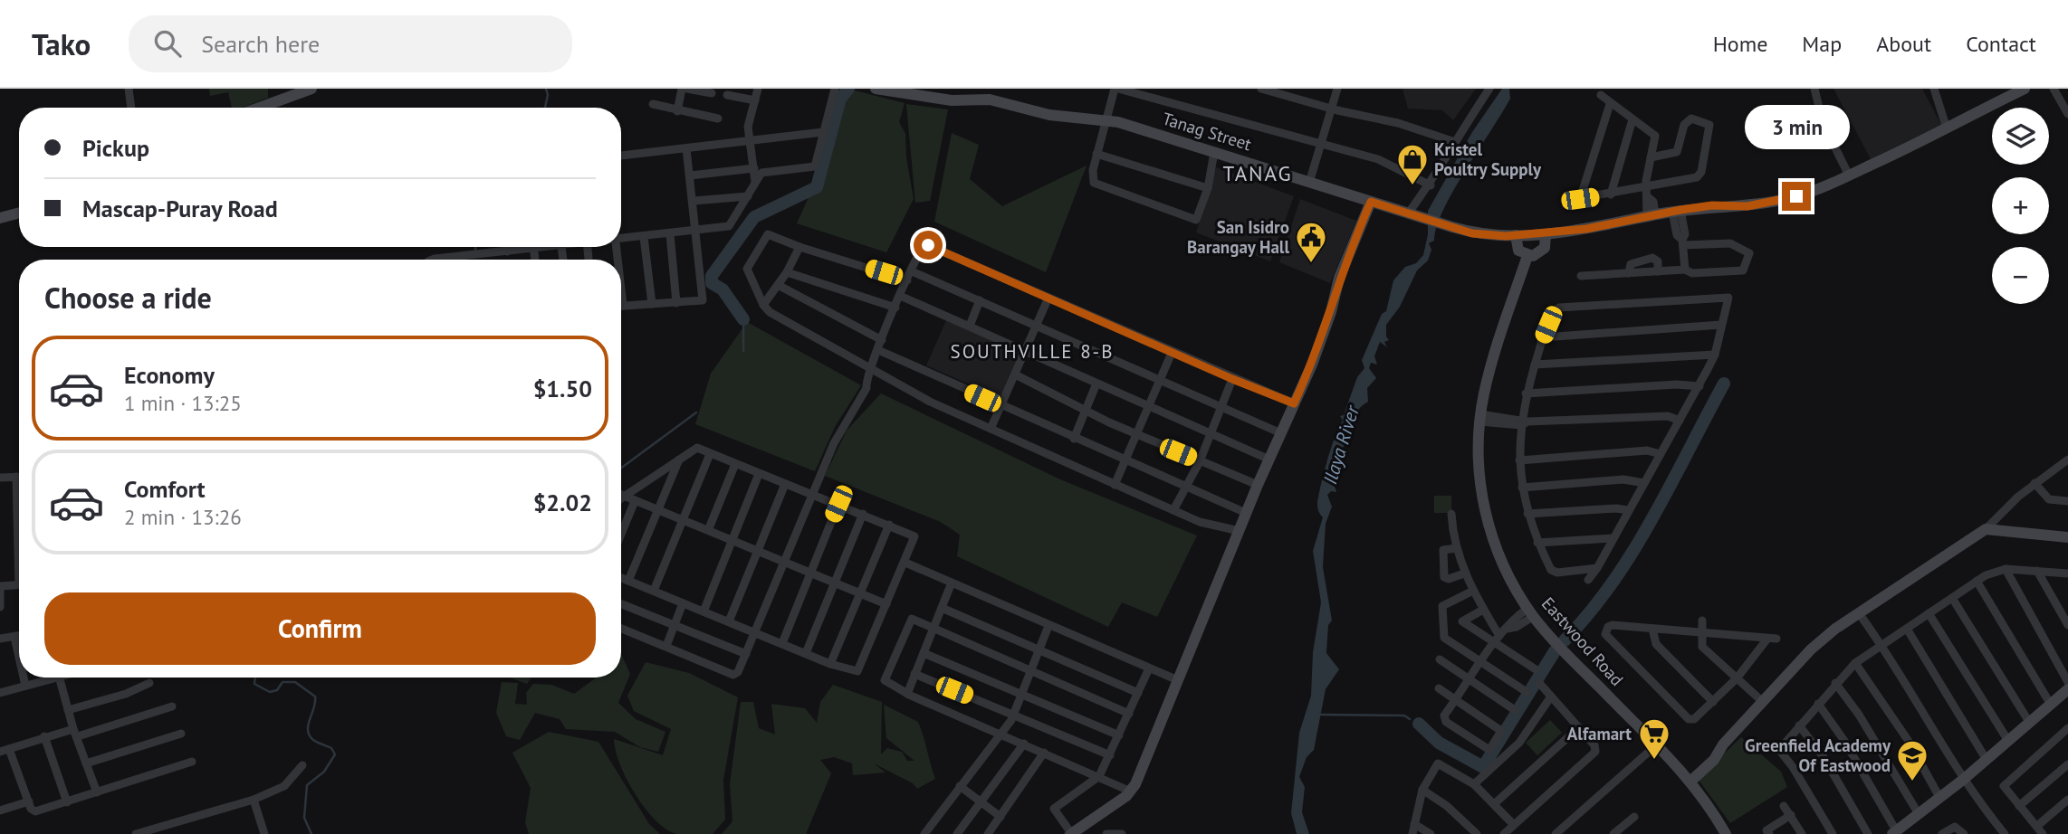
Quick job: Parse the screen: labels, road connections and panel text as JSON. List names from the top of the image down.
{
  "streets": {
    "street": ["Tanag Street", "Eastwood Road"]
  },
  "crossings": [
    ["Tanag Street", "Eastwood Road"]
  ],
  "districts": ["TANAG", "SOUTHVILLE 8-B"],
  "water": ["Ilaya River"],
  "places": {
    "shop": ["Kristel Poultry Supply"],
    "public building": ["San Isidro Barangay Hall"],
    "supermarket": ["Alfamart"],
    "school or university": ["Greenfield Academy Of Eastwood"]
  },
  "page": {
    "header": "Tako",
    "search": "Search here",
    "nav": [
      "Home",
      "Map",
      "About",
      "Contact"
    ],
    "bubble": "3 min",
    "map_buttons": ["+", "−"],
    "banner": ["Pickup", "Mascap-Puray Road"],
    "heading": "Choose a ride",
    "list": [
      {
        "name": "Economy",
        "note": "1 min · 13:25",
        "value": "$1.50"
      },
      {
        "name": "Comfort",
        "note": "2 min · 13:26",
        "value": "$2.02"
      }
    ],
    "buttons": "Confirm"
  }
}
